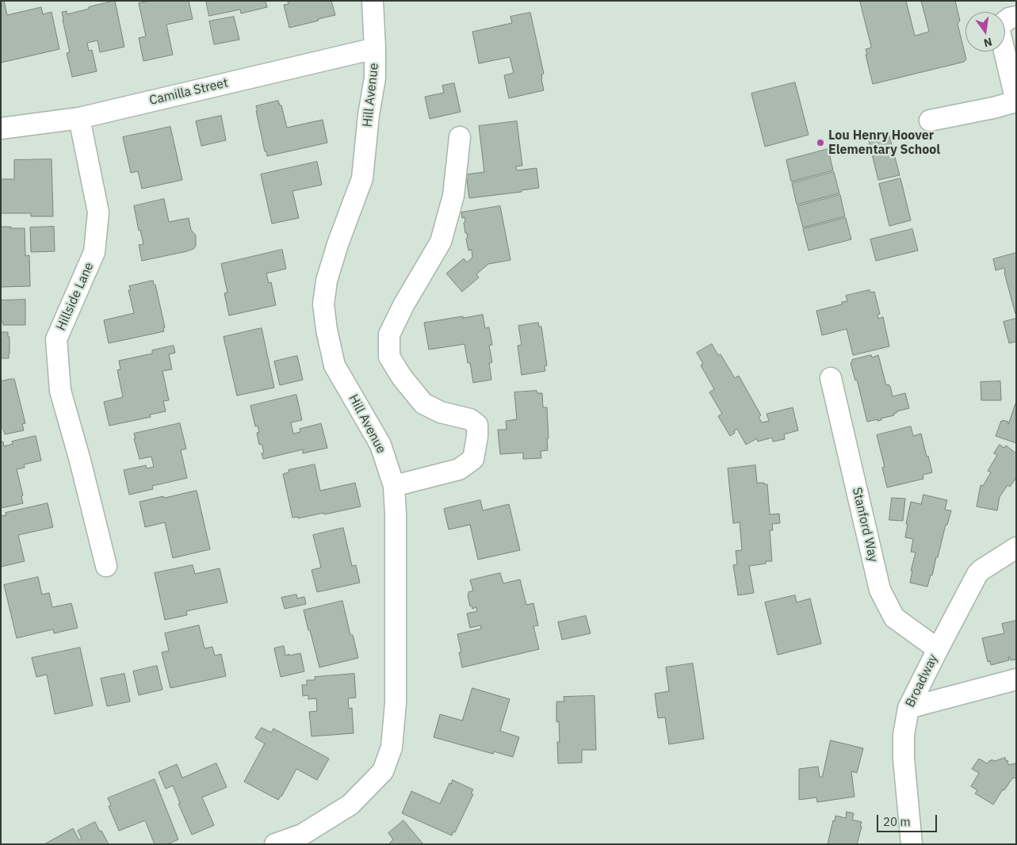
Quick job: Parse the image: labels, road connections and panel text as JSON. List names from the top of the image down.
{
  "streets": {
    "street": [
      "Camilla Street",
      "Hill Avenue",
      "Hillside Lane",
      "Stanford Way",
      "Broadway"
    ]
  },
  "crossings": [
    ["Camilla Street", "Hill Avenue"],
    ["Camilla Street", "Hillside Lane"],
    ["Stanford Way", "Broadway"]
  ],
  "places": ["Lou Henry Hoover Elementary School"],
  "scale_bar": "20 m",
  "north": "bottom"
}
